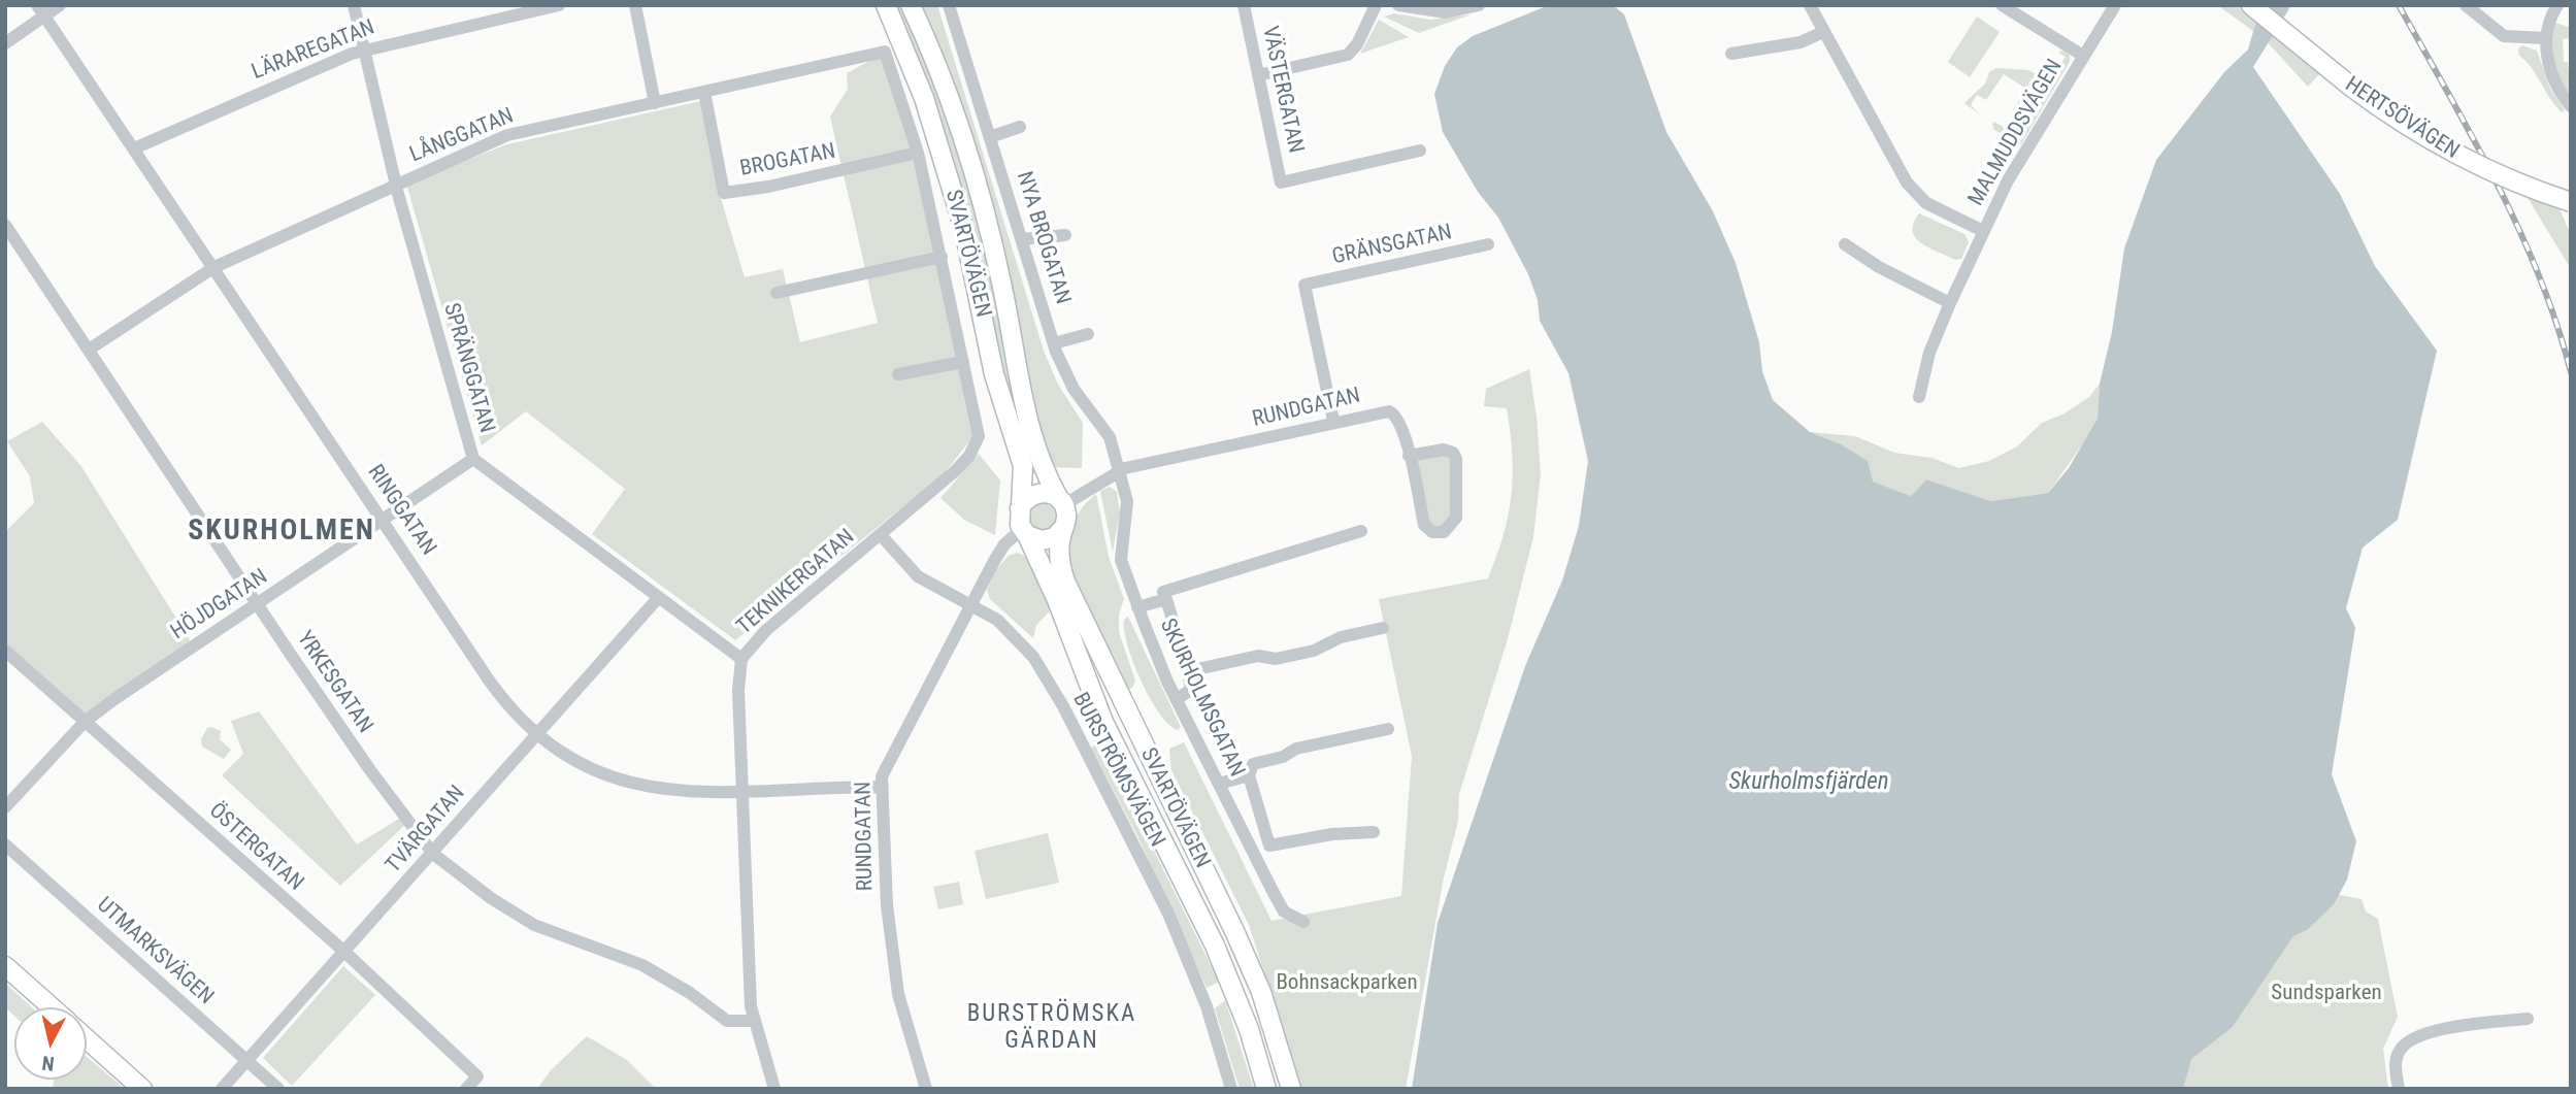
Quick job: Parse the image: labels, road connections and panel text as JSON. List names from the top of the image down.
{
  "streets": {
    "main road": ["HERTSÖVÄGEN", "SVARTÖVÄGEN"],
    "street": [
      "LÄRAREGATAN",
      "VÄSTERGATAN",
      "MALMUDDSVÄGEN",
      "LÅNGGATAN",
      "BROGATAN",
      "NYA BROGATAN",
      "GRÄNSGATAN",
      "SPRÄNGGATAN",
      "RUNDGATAN",
      "RINGGATAN",
      "TEKNIKERGATAN",
      "HÖJDGATAN",
      "YRKESGATAN",
      "SKURHOLMSGATAN",
      "BURSTRÖMSVÄGEN",
      "TVÄRGATAN",
      "ÖSTERGATAN",
      "UTMARKSVÄGEN"
    ]
  },
  "crossings": [
    ["LÄRAREGATAN", "SPRÄNGGATAN"],
    ["LÄRAREGATAN", "RINGGATAN"],
    ["LÅNGGATAN", "BROGATAN"],
    ["LÅNGGATAN", "SPRÄNGGATAN"],
    ["LÅNGGATAN", "RINGGATAN"],
    ["LÅNGGATAN", "TEKNIKERGATAN"],
    ["LÅNGGATAN", "YRKESGATAN"],
    ["BROGATAN", "TEKNIKERGATAN"],
    ["NYA BROGATAN", "RUNDGATAN"],
    ["NYA BROGATAN", "SKURHOLMSGATAN"],
    ["GRÄNSGATAN", "RUNDGATAN"],
    ["SVARTÖVÄGEN", "RUNDGATAN"],
    ["SPRÄNGGATAN", "TEKNIKERGATAN"],
    ["SPRÄNGGATAN", "HÖJDGATAN"],
    ["SPRÄNGGATAN", "TVÄRGATAN"],
    ["RUNDGATAN", "RINGGATAN"],
    ["RUNDGATAN", "SKURHOLMSGATAN"],
    ["RUNDGATAN", "BURSTRÖMSVÄGEN"],
    ["RINGGATAN", "TEKNIKERGATAN"],
    ["RINGGATAN", "HÖJDGATAN"],
    ["RINGGATAN", "TVÄRGATAN"],
    ["TEKNIKERGATAN", "YRKESGATAN"],
    ["TEKNIKERGATAN", "BURSTRÖMSVÄGEN"],
    ["HÖJDGATAN", "YRKESGATAN"],
    ["HÖJDGATAN", "ÖSTERGATAN"],
    ["YRKESGATAN", "TVÄRGATAN"],
    ["TVÄRGATAN", "ÖSTERGATAN"],
    ["TVÄRGATAN", "UTMARKSVÄGEN"]
  ],
  "districts": ["SKURHOLMEN", "BURSTRÖMSKA GÄRDAN"],
  "water": ["Skurholmsfjärden"],
  "parks": ["Bohnsackparken", "Sundsparken"],
  "north": "bottom"
}
